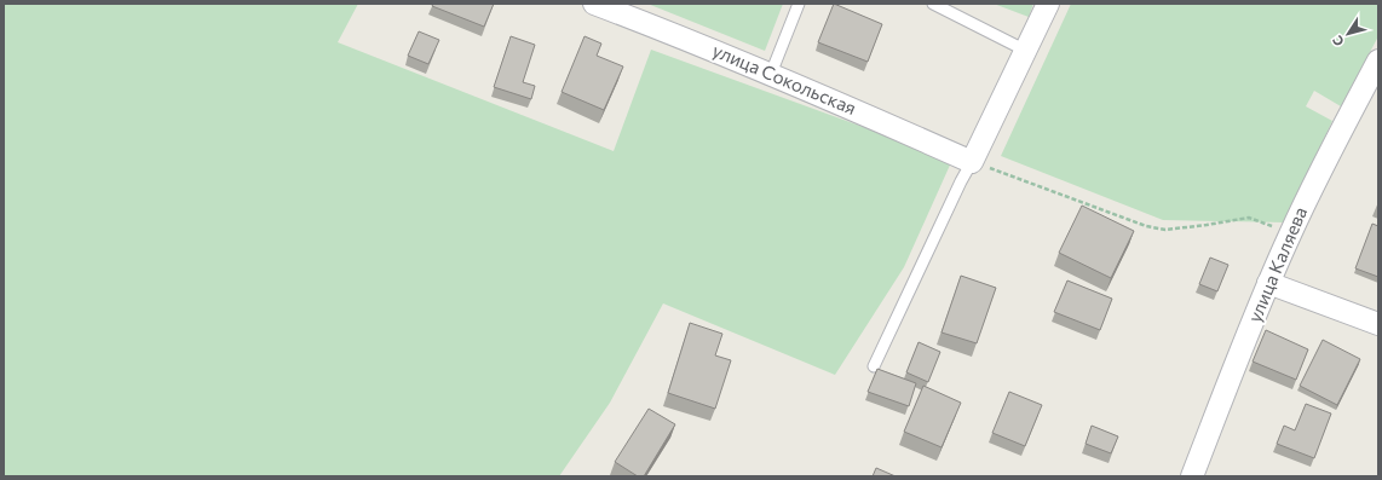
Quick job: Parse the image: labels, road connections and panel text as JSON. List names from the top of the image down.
{
  "streets": {
    "street": ["улица Сокольская", "улица Каляева"]
  },
  "north": "bottom left"
}
